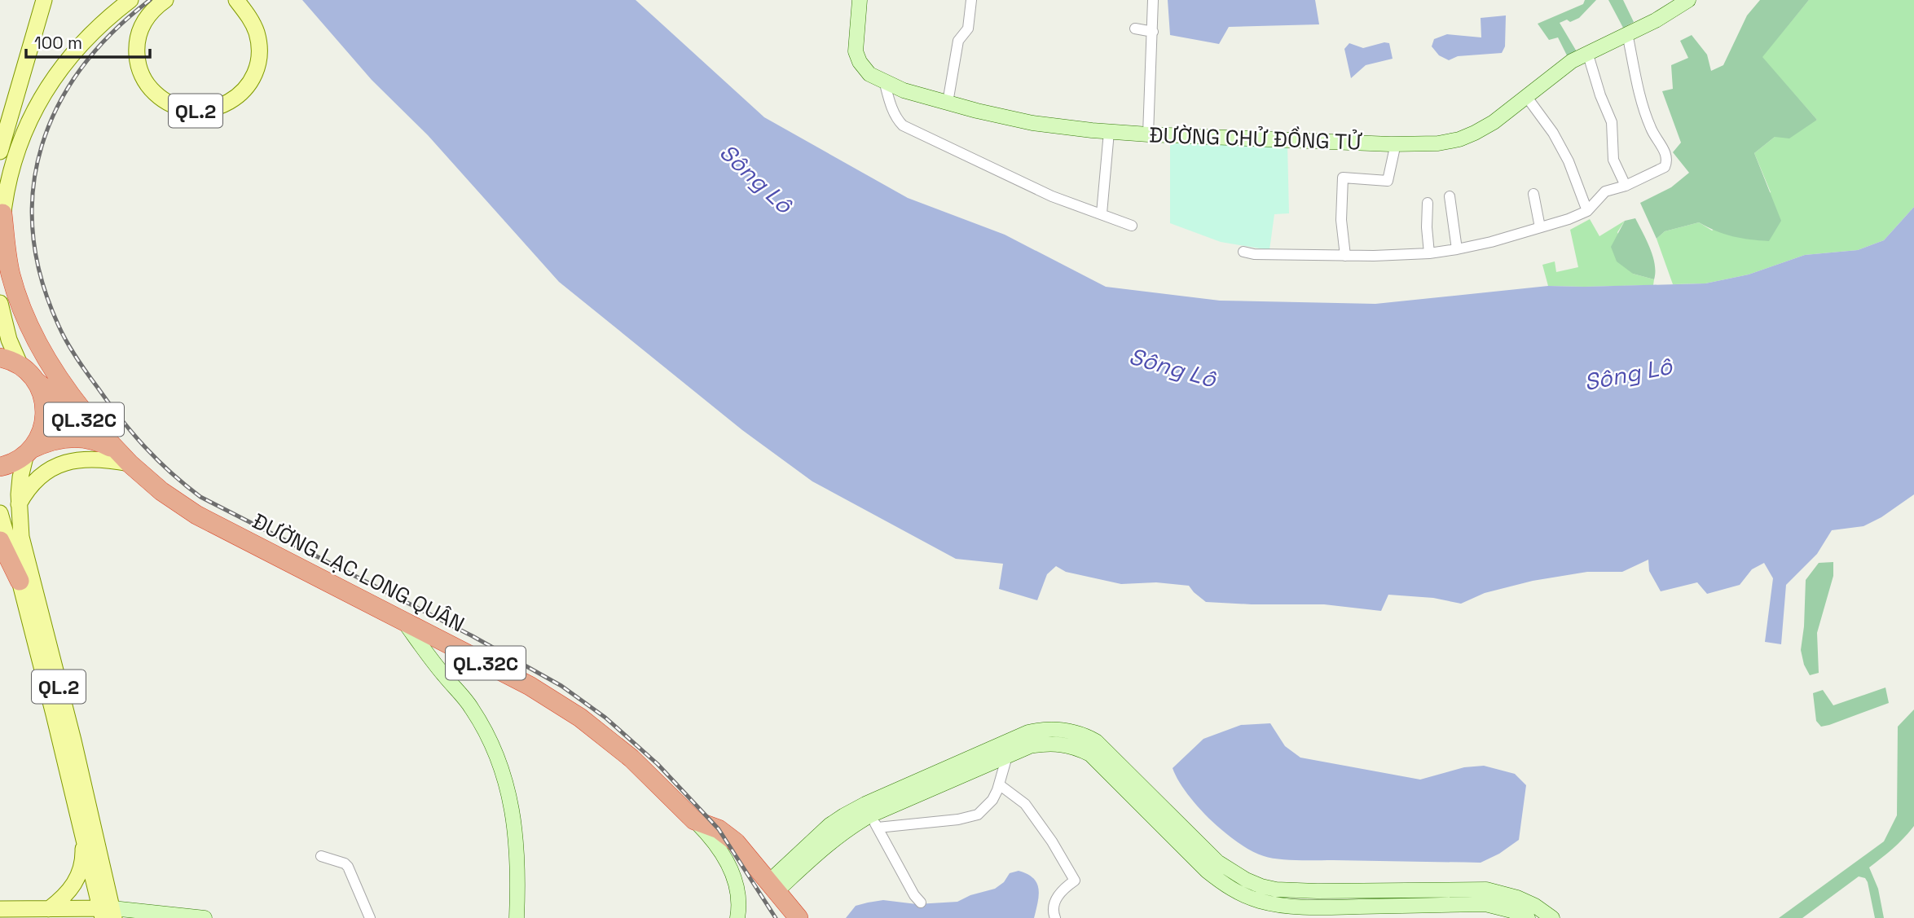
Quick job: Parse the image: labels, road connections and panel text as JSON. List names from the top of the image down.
{
  "streets": {
    "highway": ["QL.2", "QL.32C", "ĐƯỜNG LẠC LONG QUÂN"],
    "main road": ["ĐƯỜNG CHỬ ĐỒNG TỬ"]
  },
  "crossings": [
    ["QL.2", "ĐƯỜNG LẠC LONG QUÂN"]
  ],
  "water": ["Sông Lô"],
  "scale_bar": "100 m"
}
